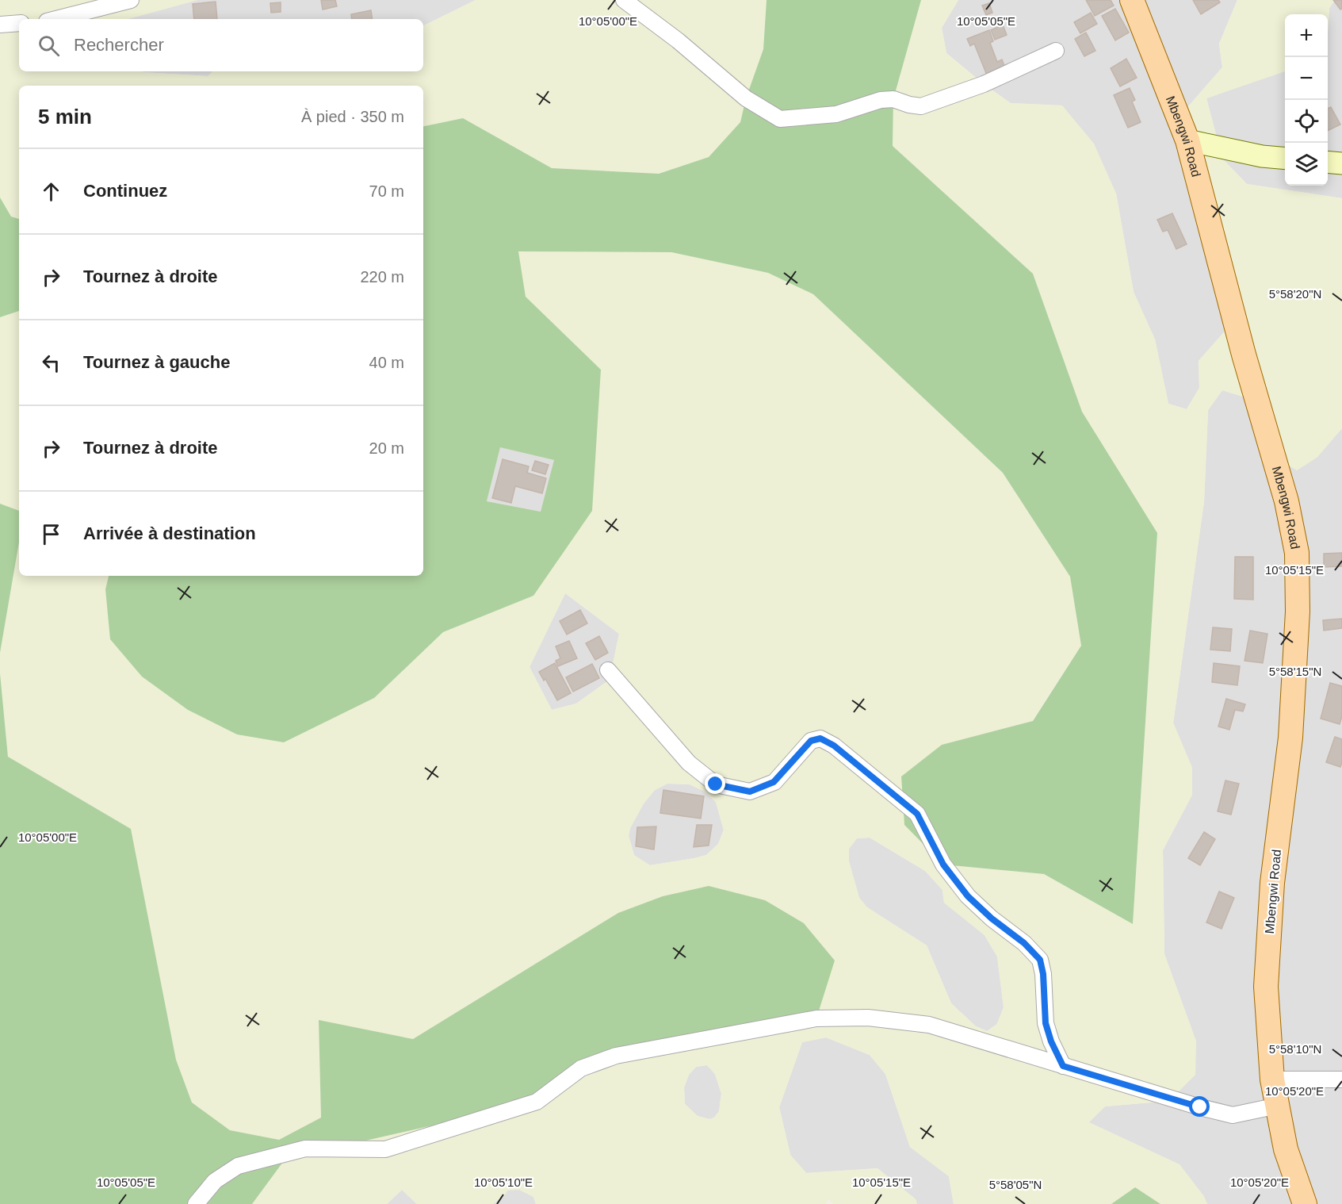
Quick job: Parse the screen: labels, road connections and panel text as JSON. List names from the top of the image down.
{
  "streets": {
    "main road": ["Mbengwi Road"]
  },
  "page": {
    "map_buttons": ["+", "−"],
    "search": "Rechercher",
    "heading": ["5 min", "À pied · 350 m"],
    "list": [
      ["Continuez", "70 m"],
      ["Tournez à droite", "220 m"],
      ["Tournez à gauche", "40 m"],
      ["Tournez à droite", "20 m"],
      "Arrivée à destination"
    ]
  },
  "coordinates": [
    "10°05'00\"E",
    "10°05'05\"E",
    "5°58'20\"N",
    "10°05'15\"E",
    "5°58'15\"N",
    "5°58'10\"N",
    "10°05'20\"E",
    "10°05'10\"E",
    "5°58'05\"N"
  ]
}
